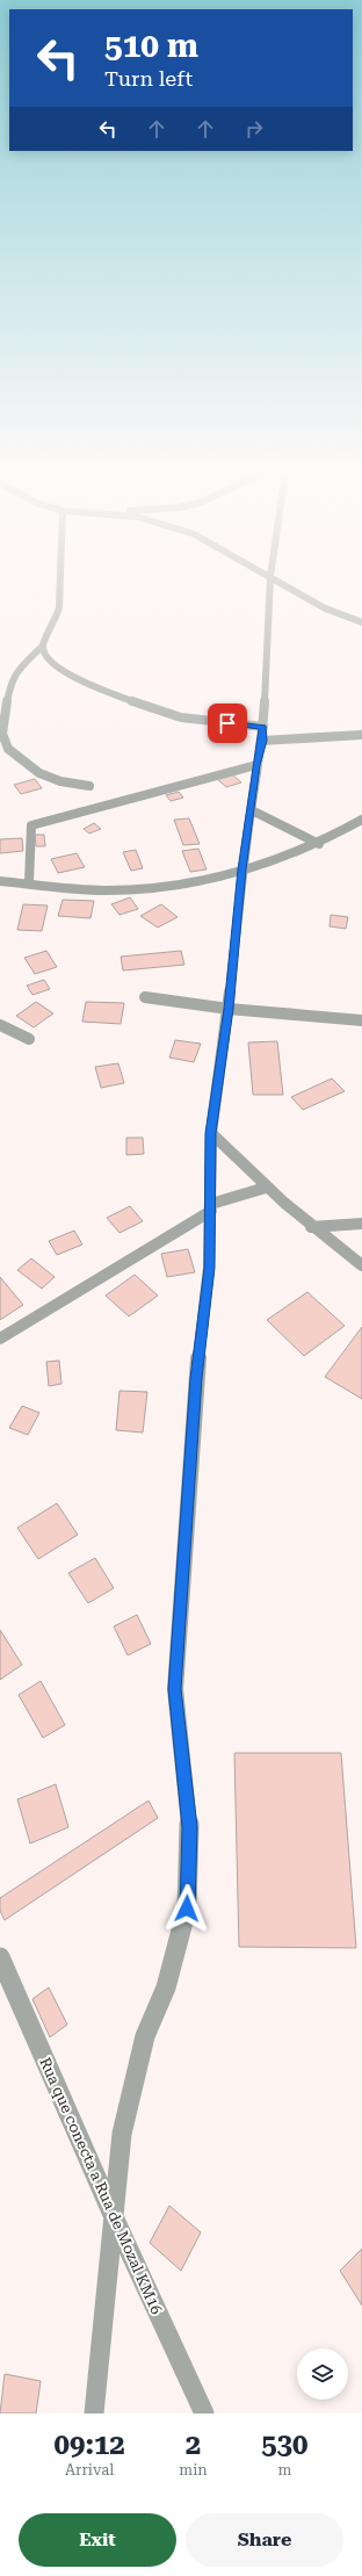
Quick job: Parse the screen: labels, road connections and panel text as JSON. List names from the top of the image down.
{
  "streets": {
    "street": ["Rua que conecta a Rua de Mozal KM16"]
  },
  "page": {
    "turn": ["510 m", "Turn left"],
    "eta": [
      "09:12",
      "Arrival",
      "2",
      "min",
      "530",
      "m"
    ],
    "buttons": ["Exit", "Share"]
  }
}
